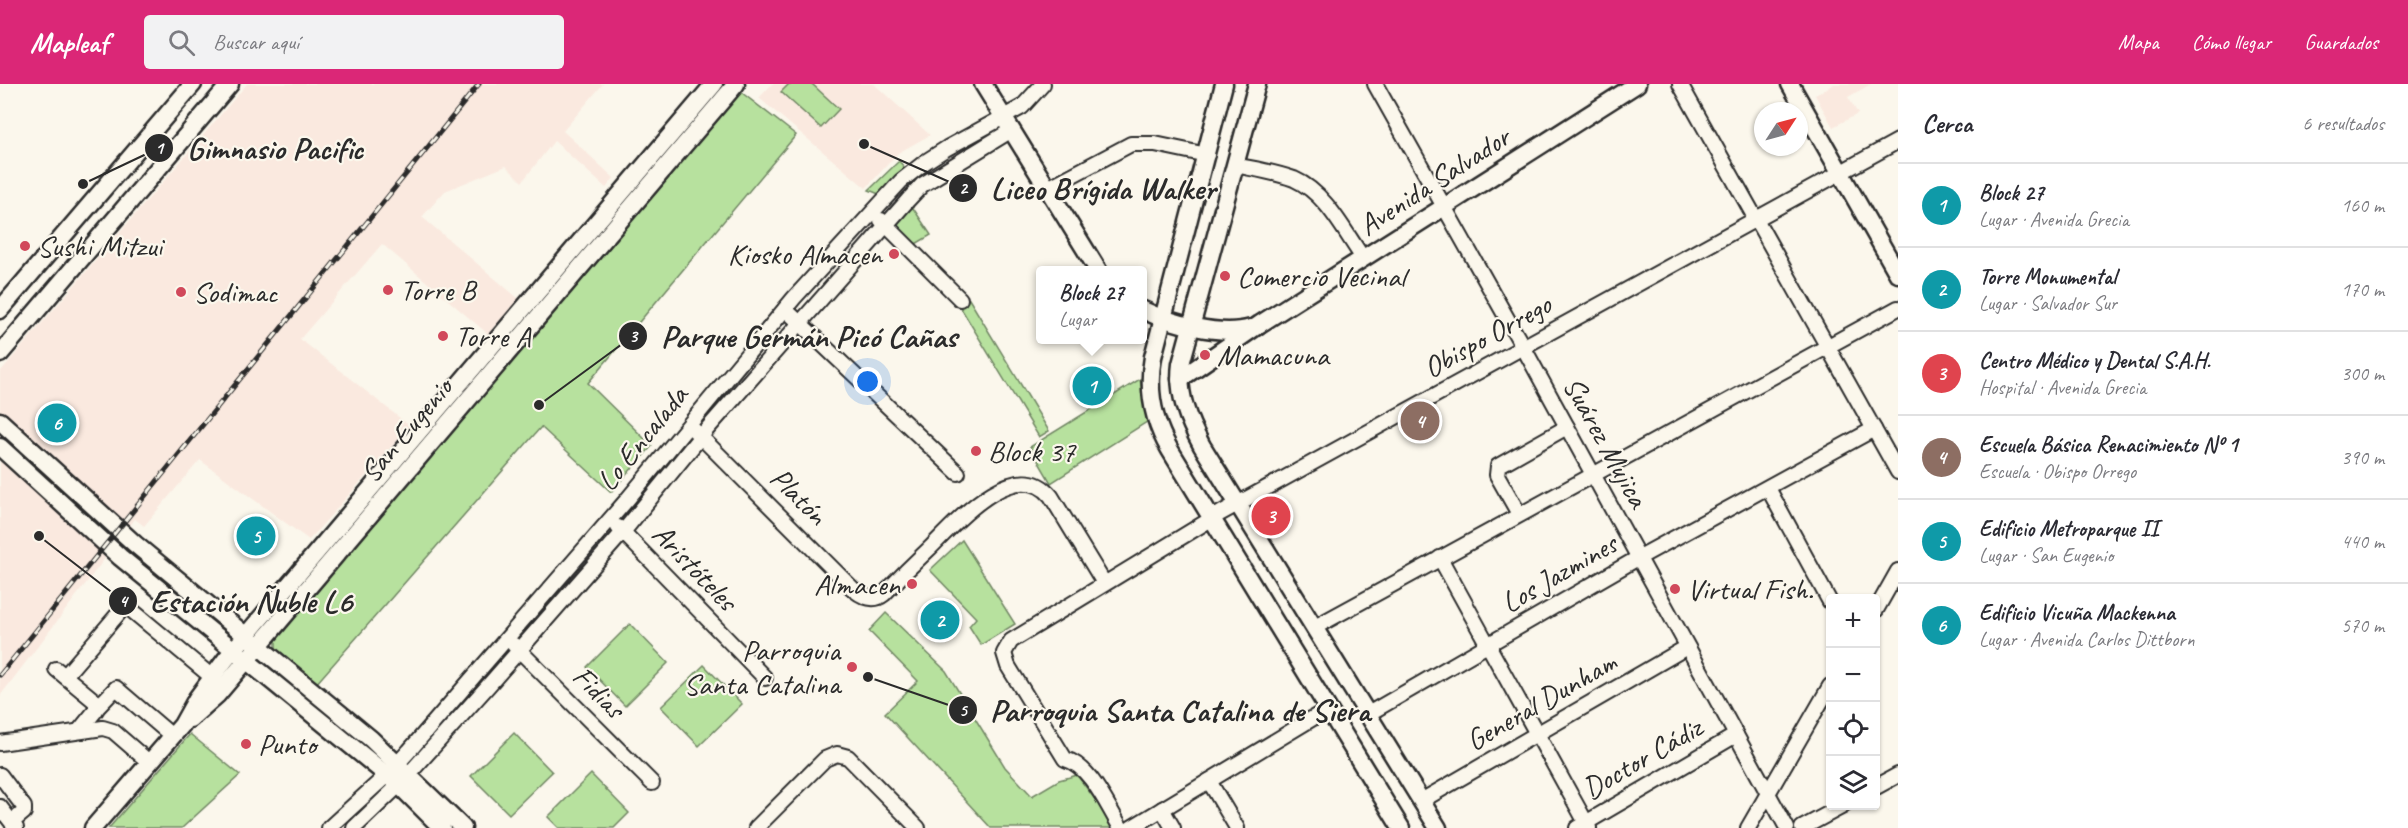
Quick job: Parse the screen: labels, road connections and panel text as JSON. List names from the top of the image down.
{
  "streets": {
    "main road": ["Avenida Salvador", "San Eugenio"],
    "street": [
      "Obispo Orrego",
      "Lo Encalada",
      "Suárez Mujica",
      "Platón",
      "Aristóteles",
      "Los Jazmines",
      "Fidias",
      "General Dunham",
      "Doctor Cádiz"
    ]
  },
  "crossings": [
    ["Avenida Salvador", "Suárez Mujica"],
    ["Obispo Orrego", "Suárez Mujica"],
    ["Obispo Orrego", "Platón"],
    ["Lo Encalada", "Platón"],
    ["Lo Encalada", "Aristóteles"],
    ["Lo Encalada", "Fidias"],
    ["Suárez Mujica", "Los Jazmines"],
    ["Suárez Mujica", "General Dunham"],
    ["Suárez Mujica", "Doctor Cádiz"]
  ],
  "places": [
    "Liceo Brígida Walker",
    "Gimnasio Pacific",
    "Sushi Mitzui",
    "Kiosko Almacen",
    "Comercio Vecinal",
    "Torre B",
    "Sodimac",
    "Torre A",
    "Mamacuna",
    "Parque Germán Picó Cañas",
    "Block 37",
    "Estación Ñuble L6",
    "Almacen",
    "Virtual Fish.",
    "Parroquia Santa Catalina",
    "Parroquia Santa Catalina de Siera",
    "Punto"
  ],
  "north": "top right",
  "page": {
    "header": "Mapleaf",
    "search": "Buscar aquí",
    "nav": ["Mapa", "Cómo llegar", "Guardados"],
    "heading": ["Cerca", "6 resultados"],
    "list": [
      {
        "mark": "1",
        "name": "Block 27",
        "note": "Lugar · Avenida Grecia",
        "value": "160 m"
      },
      {
        "mark": "2",
        "name": "Torre Monumental",
        "note": "Lugar · Salvador Sur",
        "value": "170 m"
      },
      {
        "mark": "3",
        "name": "Centro Médico y Dental S.A.H.",
        "note": "Hospital · Avenida Grecia",
        "value": "300 m"
      },
      {
        "mark": "4",
        "name": "Escuela Básica Renacimiento Nº 1",
        "note": "Escuela · Obispo Orrego",
        "value": "390 m"
      },
      {
        "mark": "5",
        "name": "Edificio Metroparque II",
        "note": "Lugar · San Eugenio",
        "value": "440 m"
      },
      {
        "mark": "6",
        "name": "Edificio Vicuña Mackenna",
        "note": "Lugar · Avenida Carlos Dittborn",
        "value": "570 m"
      }
    ],
    "popup": ["Block 27", "Lugar"],
    "pins": [
      "1",
      "4",
      "6",
      "3",
      "5",
      "2"
    ],
    "map_buttons": ["+", "−"]
  }
}
